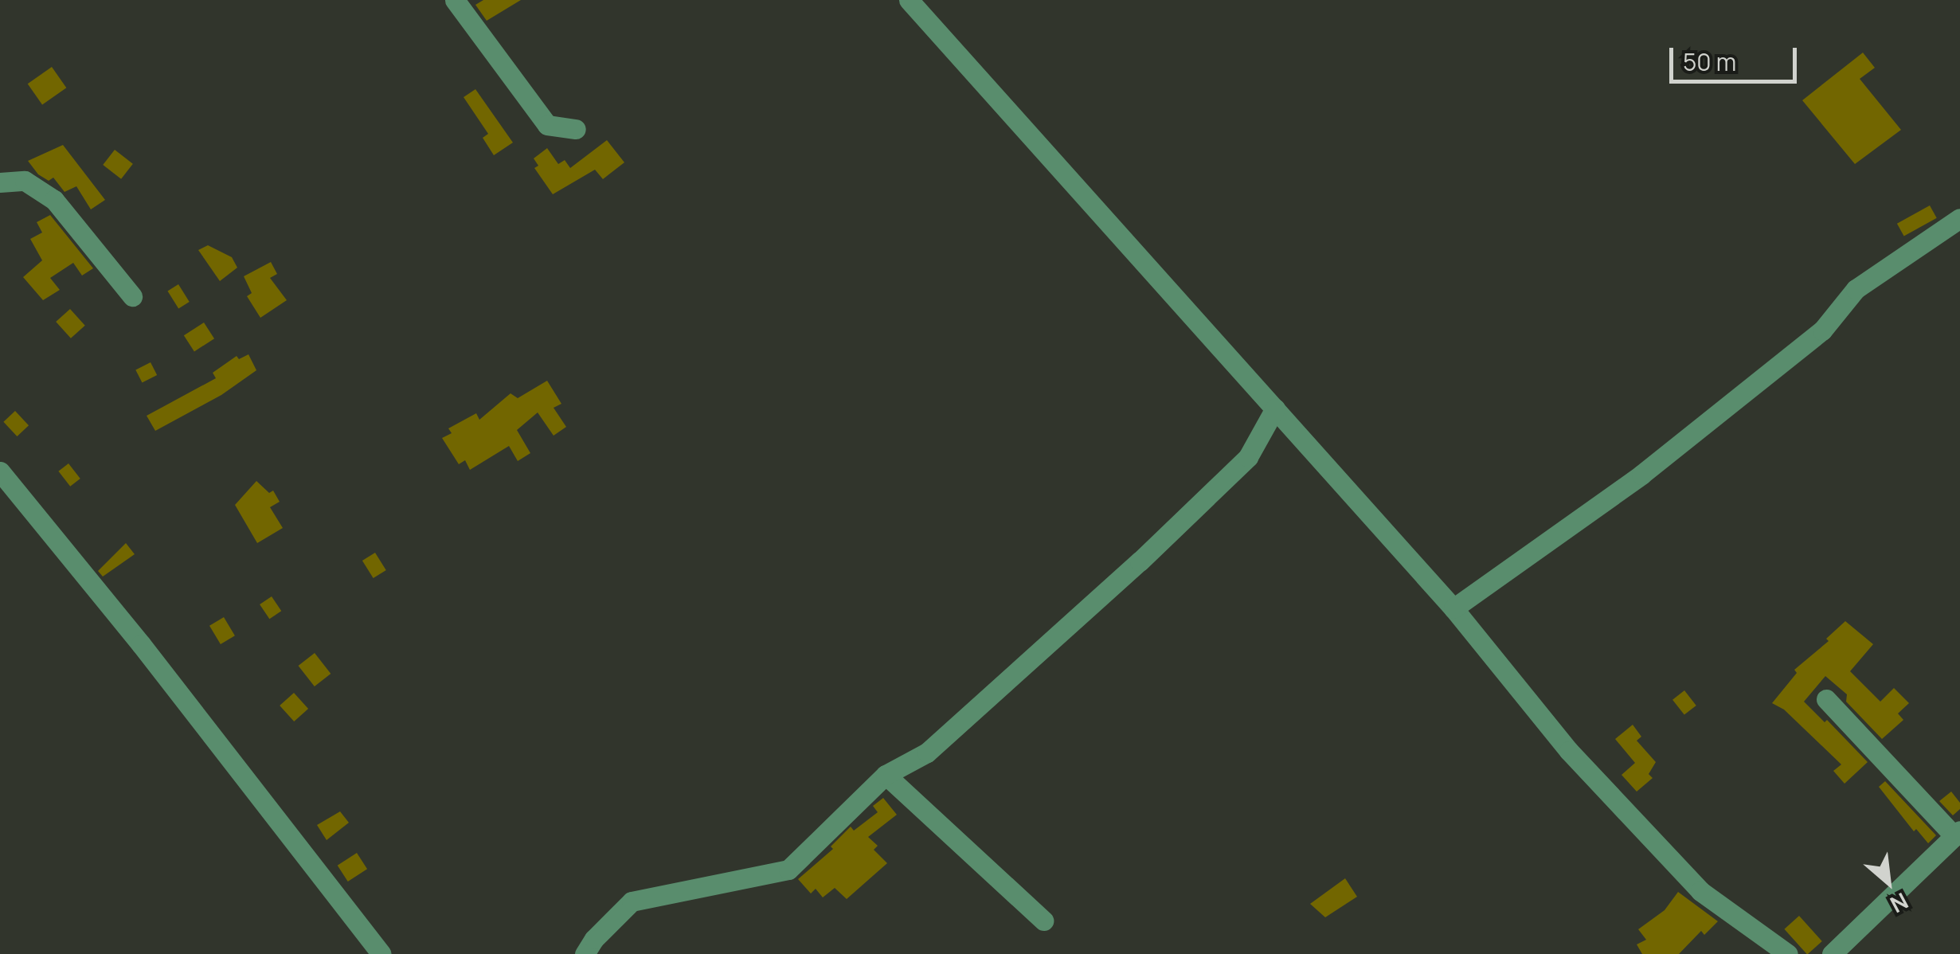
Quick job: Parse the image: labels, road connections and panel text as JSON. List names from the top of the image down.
{
  "scale_bar": "50 m",
  "north": "bottom right"
}
